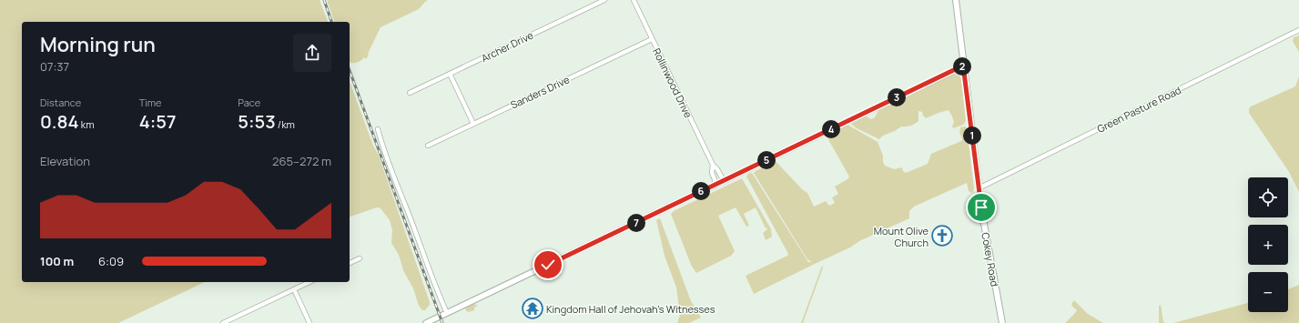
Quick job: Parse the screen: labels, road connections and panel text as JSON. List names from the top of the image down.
{
  "streets": {
    "main road": ["Cokey Road"],
    "street": [
      "Archer Drive",
      "Rollinwood Drive",
      "Sanders Drive",
      "Green Pasture Road"
    ]
  },
  "crossings": [
    ["Rollinwood Drive", "Sanders Drive"],
    ["Green Pasture Road", "Cokey Road"]
  ],
  "places": {
    "church": ["Mount Olive Church"],
    "temple": ["Kingdom Hall of Jehovah’s Witnesses"]
  },
  "page": {
    "heading": ["Morning run", "07:37"],
    "pins": [
      "2",
      "3",
      "4",
      "1",
      "5",
      "6",
      "7"
    ],
    "stats": [
      ["Distance", "0.84 km"],
      ["Time", "4:57"],
      ["Pace", "5:53 /km"]
    ],
    "chart": ["Elevation", "265–272 m"],
    "map_buttons": ["+", "−"],
    "list": [
      {
        "name": "100 m",
        "note": "6:09"
      }
    ]
  }
}
